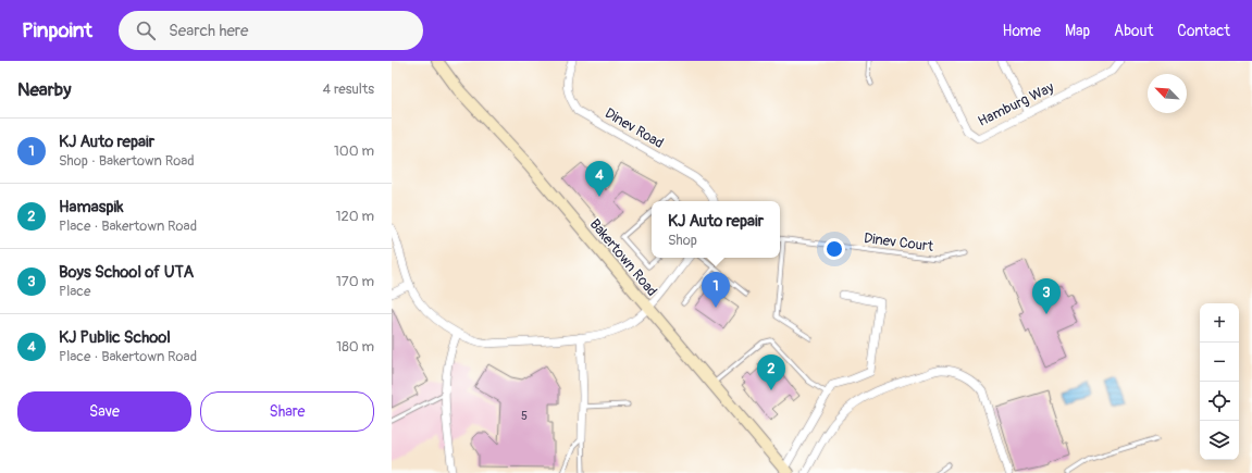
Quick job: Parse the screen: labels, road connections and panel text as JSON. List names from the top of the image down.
{
  "streets": {
    "street": ["Hamburg Way", "Dinev Road", "Bakertown Road"],
    "lane": ["Dinev Court"]
  },
  "house_numbers": ["5"],
  "north": "top left",
  "page": {
    "header": "Pinpoint",
    "search": "Search here",
    "nav": [
      "Home",
      "Map",
      "About",
      "Contact"
    ],
    "heading": ["Nearby", "4 results"],
    "list": [
      {
        "mark": "1",
        "name": "KJ Auto repair",
        "note": "Shop · Bakertown Road",
        "value": "100 m"
      },
      {
        "mark": "2",
        "name": "Hamaspik",
        "note": "Place · Bakertown Road",
        "value": "120 m"
      },
      {
        "mark": "3",
        "name": "Boys School of UTA",
        "note": "Place",
        "value": "170 m"
      },
      {
        "mark": "4",
        "name": "KJ Public School",
        "note": "Place · Bakertown Road",
        "value": "180 m"
      }
    ],
    "pins": [
      "4",
      "1",
      "3",
      "2"
    ],
    "popup": ["KJ Auto repair", "Shop"],
    "map_buttons": ["+", "−"],
    "buttons": ["Save", "Share"]
  }
}
